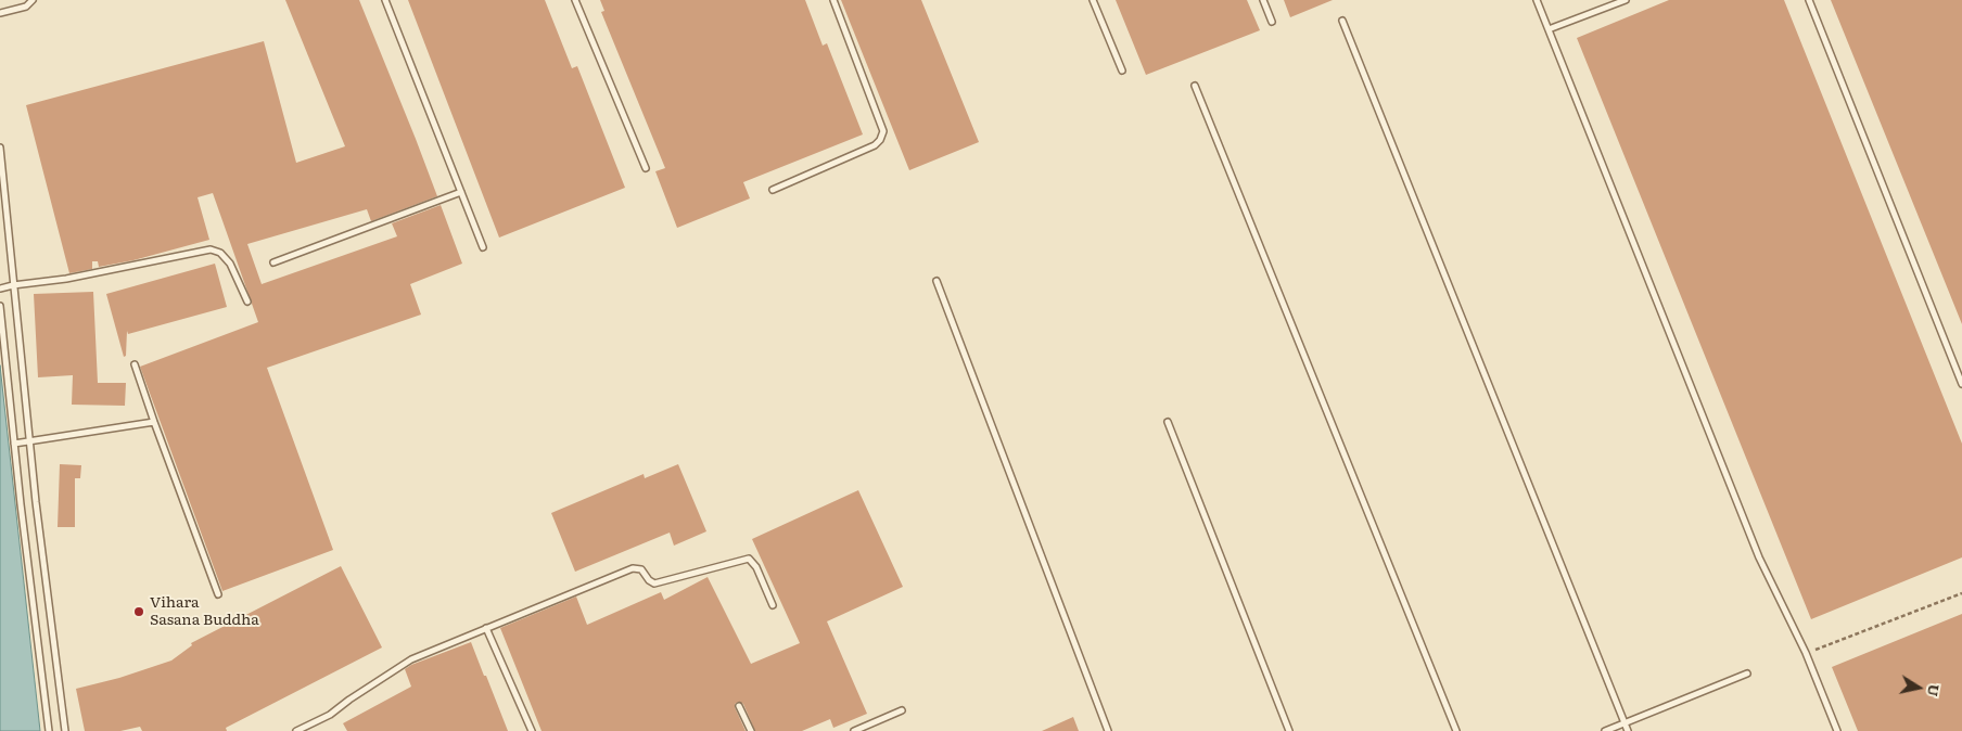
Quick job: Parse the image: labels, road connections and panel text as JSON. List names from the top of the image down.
{
  "places": ["Vihara Sasana Buddha"],
  "north": "right"
}
